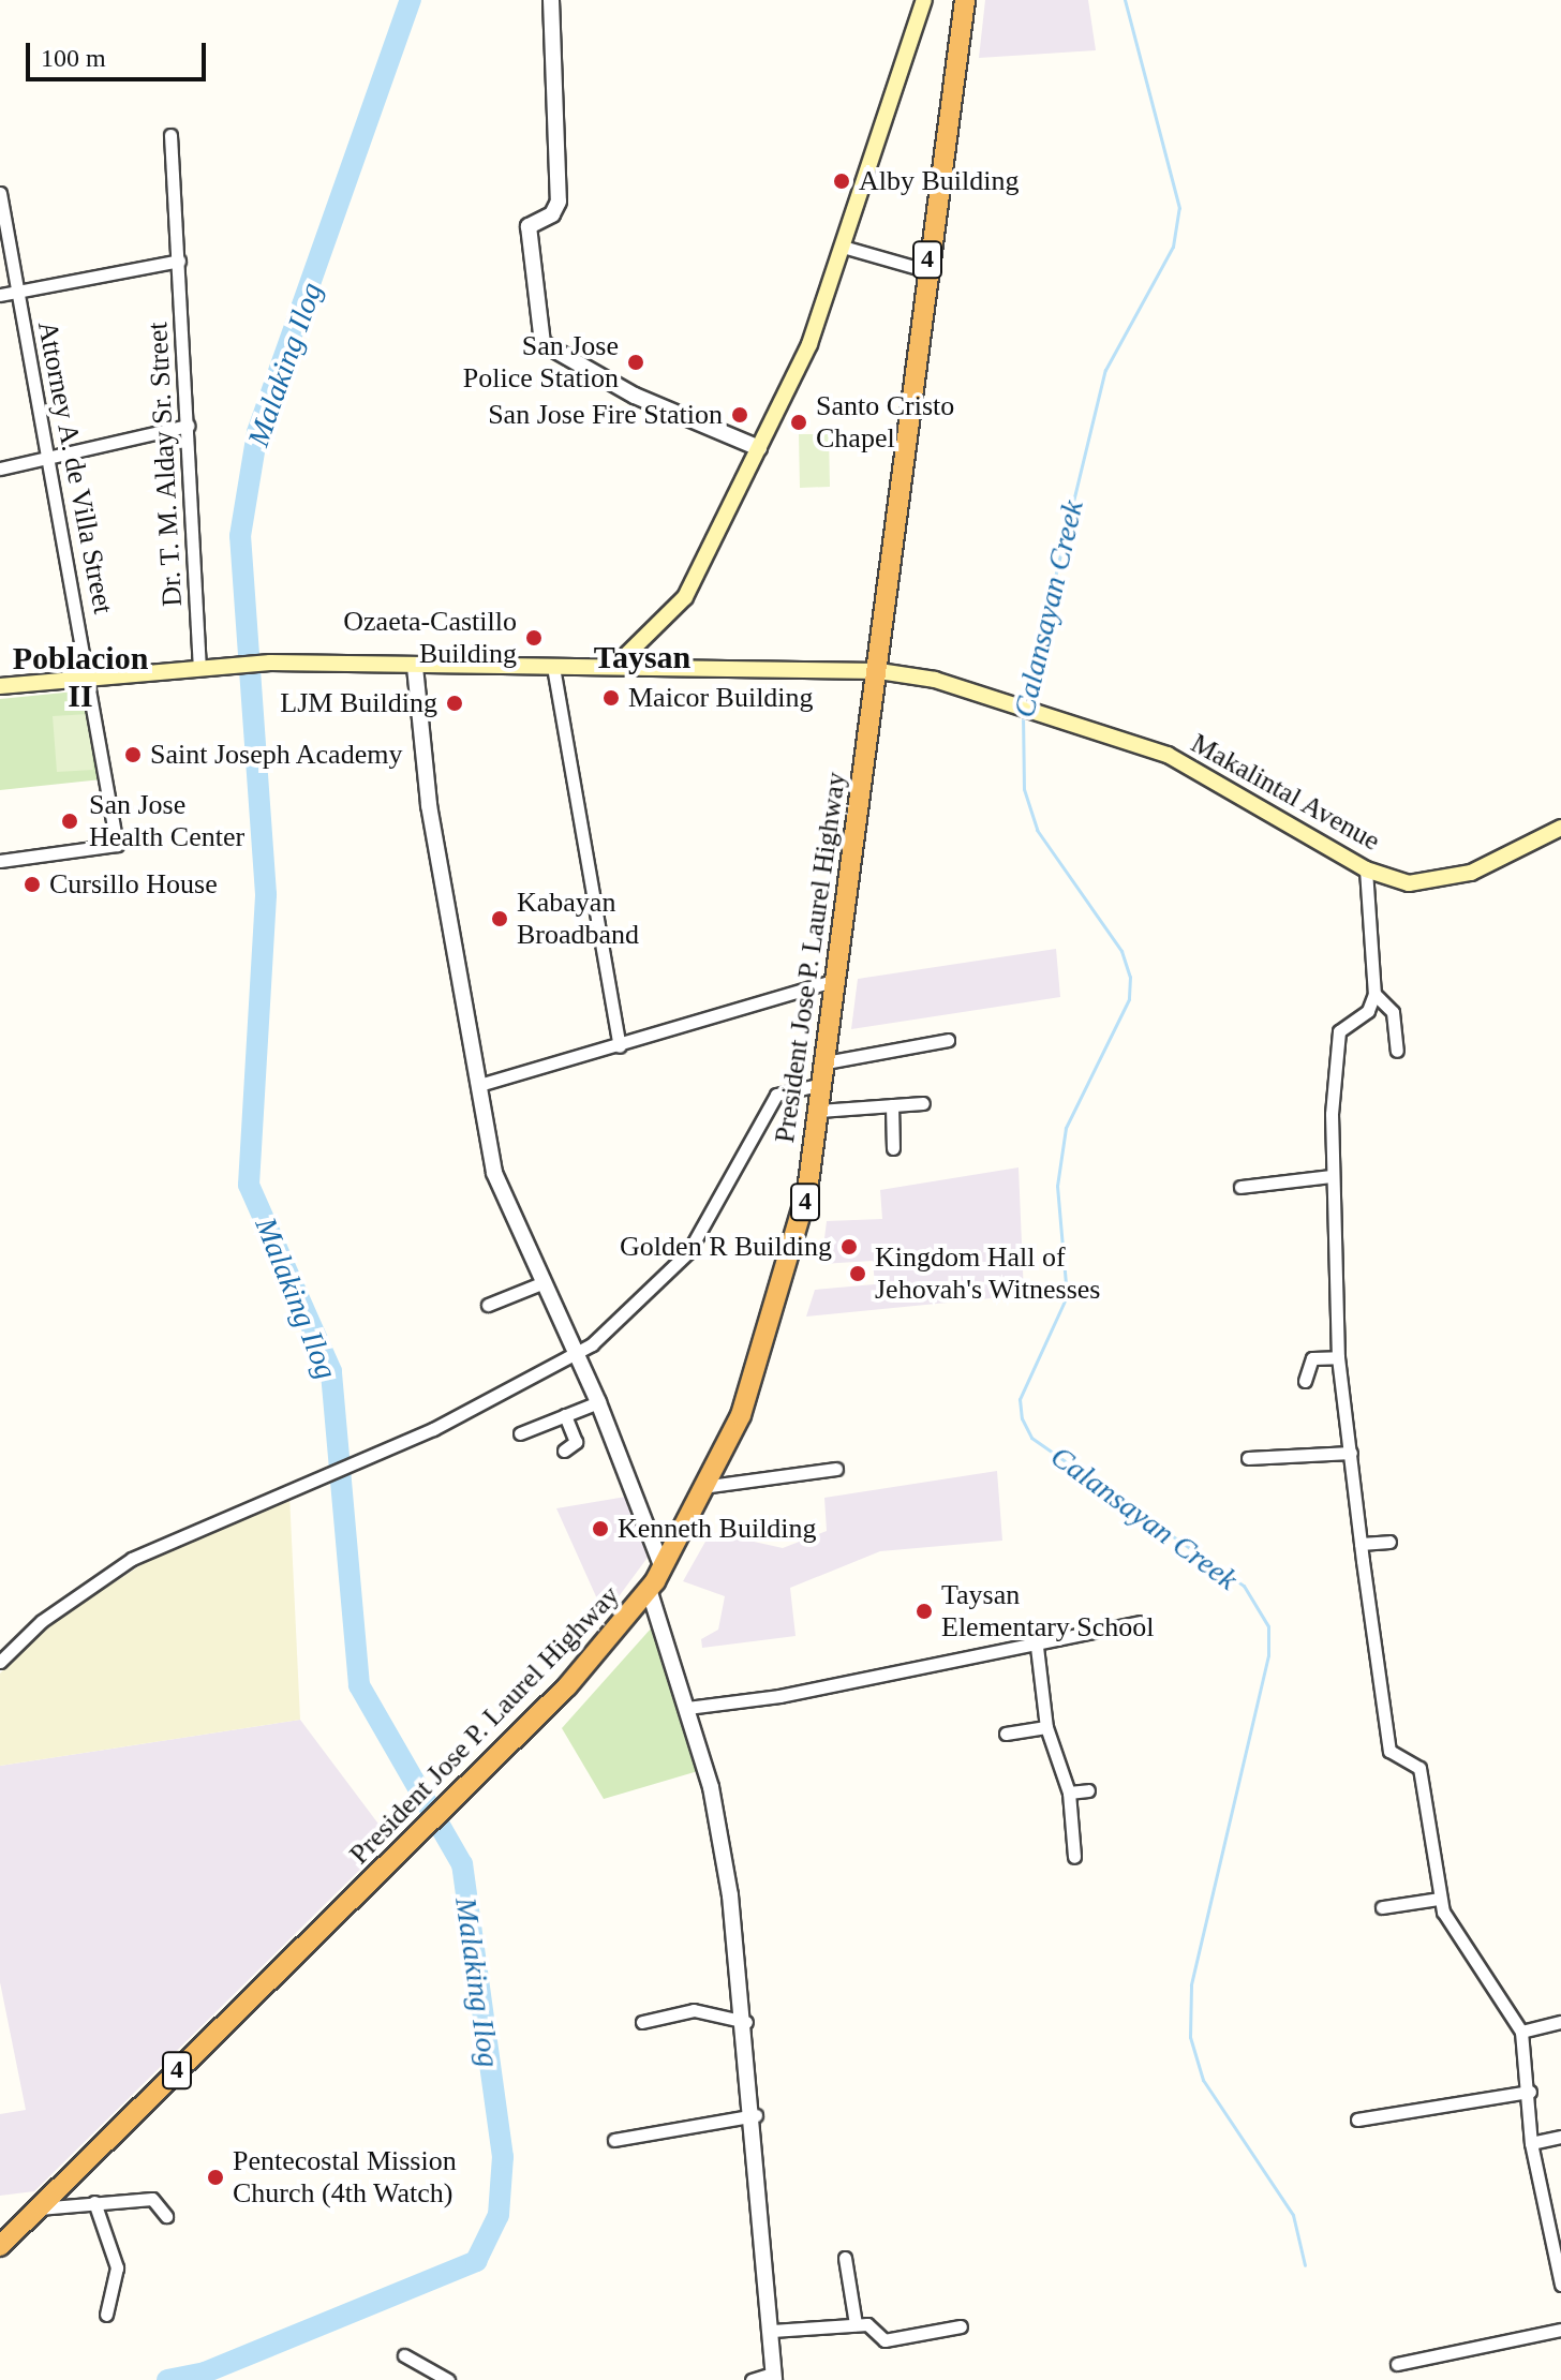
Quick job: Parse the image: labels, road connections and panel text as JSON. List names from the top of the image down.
{
  "streets": {
    "highway": ["4", "President Jose P. Laurel Highway"],
    "main road": ["Makalintal Avenue"],
    "street": ["Dr. T. M. Alday Sr. Street", "Attorney A. de Villa Street"]
  },
  "crossings": [
    ["Dr. T. M. Alday Sr. Street", "Makalintal Avenue"],
    ["Attorney A. de Villa Street", "Makalintal Avenue"],
    ["Makalintal Avenue", "President Jose P. Laurel Highway"]
  ],
  "districts": ["Taysan", "Poblacion II"],
  "water": ["Malaking Ilog", "Calansayan Creek"],
  "places": [
    "Alby Building",
    "San Jose Police Station",
    "San Jose Fire Station",
    "Santo Cristo Chapel",
    "Ozaeta-Castillo Building",
    "Maicor Building",
    "LJM Building",
    "Saint Joseph Academy",
    "San Jose Health Center",
    "Cursillo House",
    "Kabayan Broadband",
    "Golden R Building",
    "Kingdom Hall of Jehovah's Witnesses",
    "Kenneth Building",
    "Taysan Elementary School",
    "Pentecostal Mission Church (4th Watch)"
  ],
  "scale_bar": "100 m"
}
